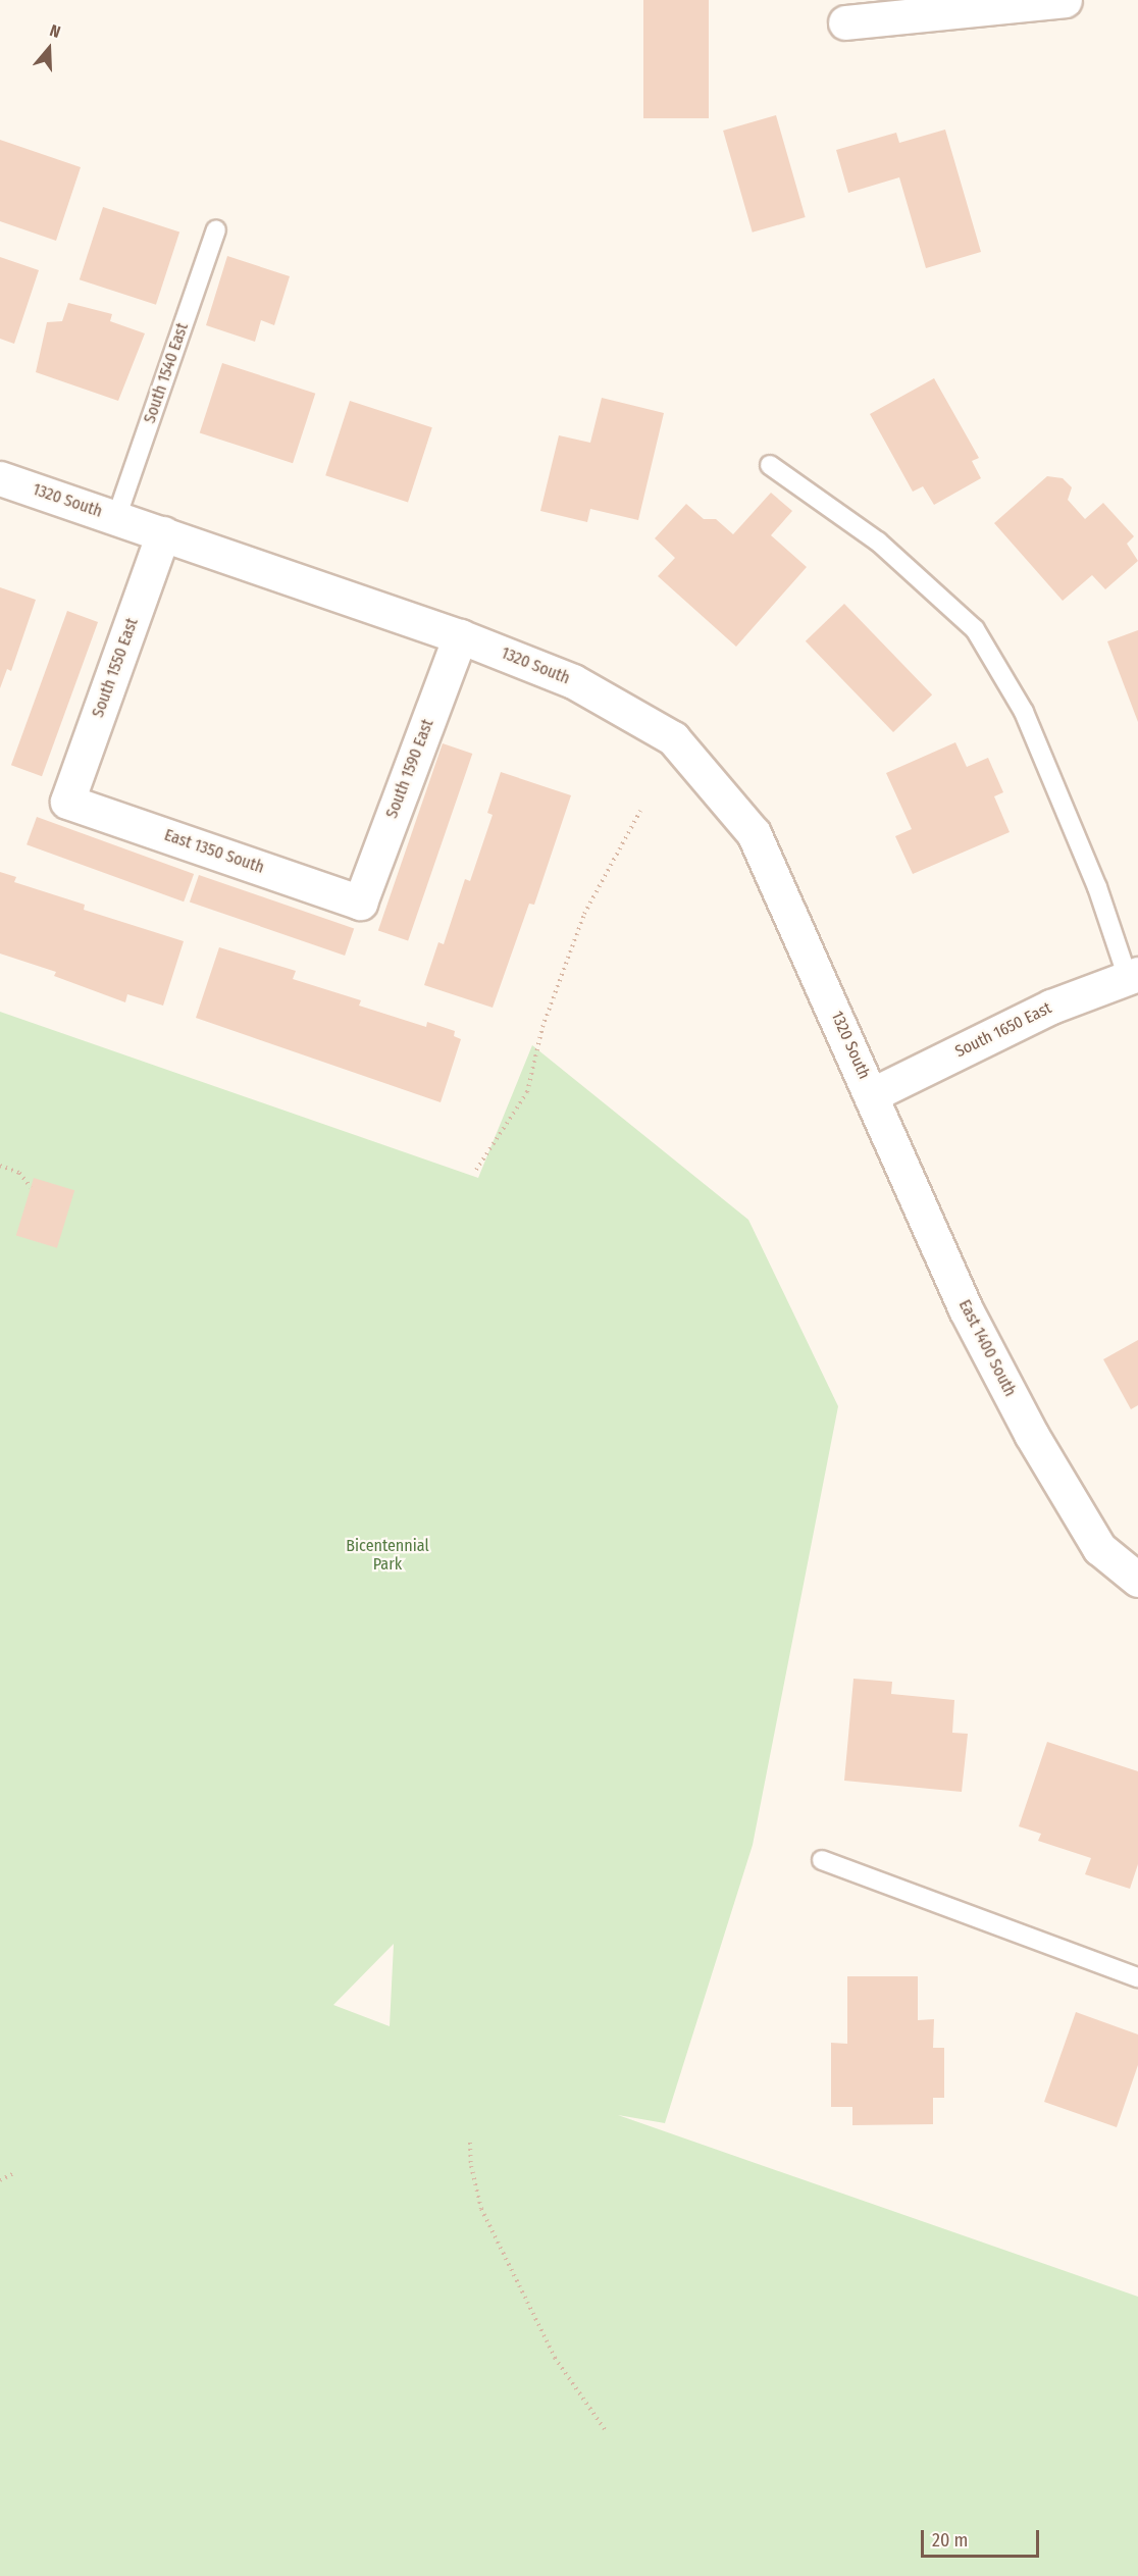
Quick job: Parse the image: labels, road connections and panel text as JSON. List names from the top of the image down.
{
  "streets": {
    "street": [
      "1320 South",
      "South 1550 East",
      "South 1590 East",
      "East 1350 South",
      "South 1650 East",
      "East 1400 South"
    ],
    "lane": ["South 1540 East"]
  },
  "crossings": [
    ["South 1540 East", "1320 South"],
    ["1320 South", "South 1550 East"],
    ["1320 South", "South 1590 East"],
    ["1320 South", "South 1650 East"],
    ["1320 South", "East 1400 South"],
    ["South 1550 East", "East 1350 South"],
    ["South 1590 East", "East 1350 South"],
    ["South 1650 East", "East 1400 South"]
  ],
  "parks": ["Bicentennial Park"],
  "scale_bar": "20 m",
  "north": "top"
}
